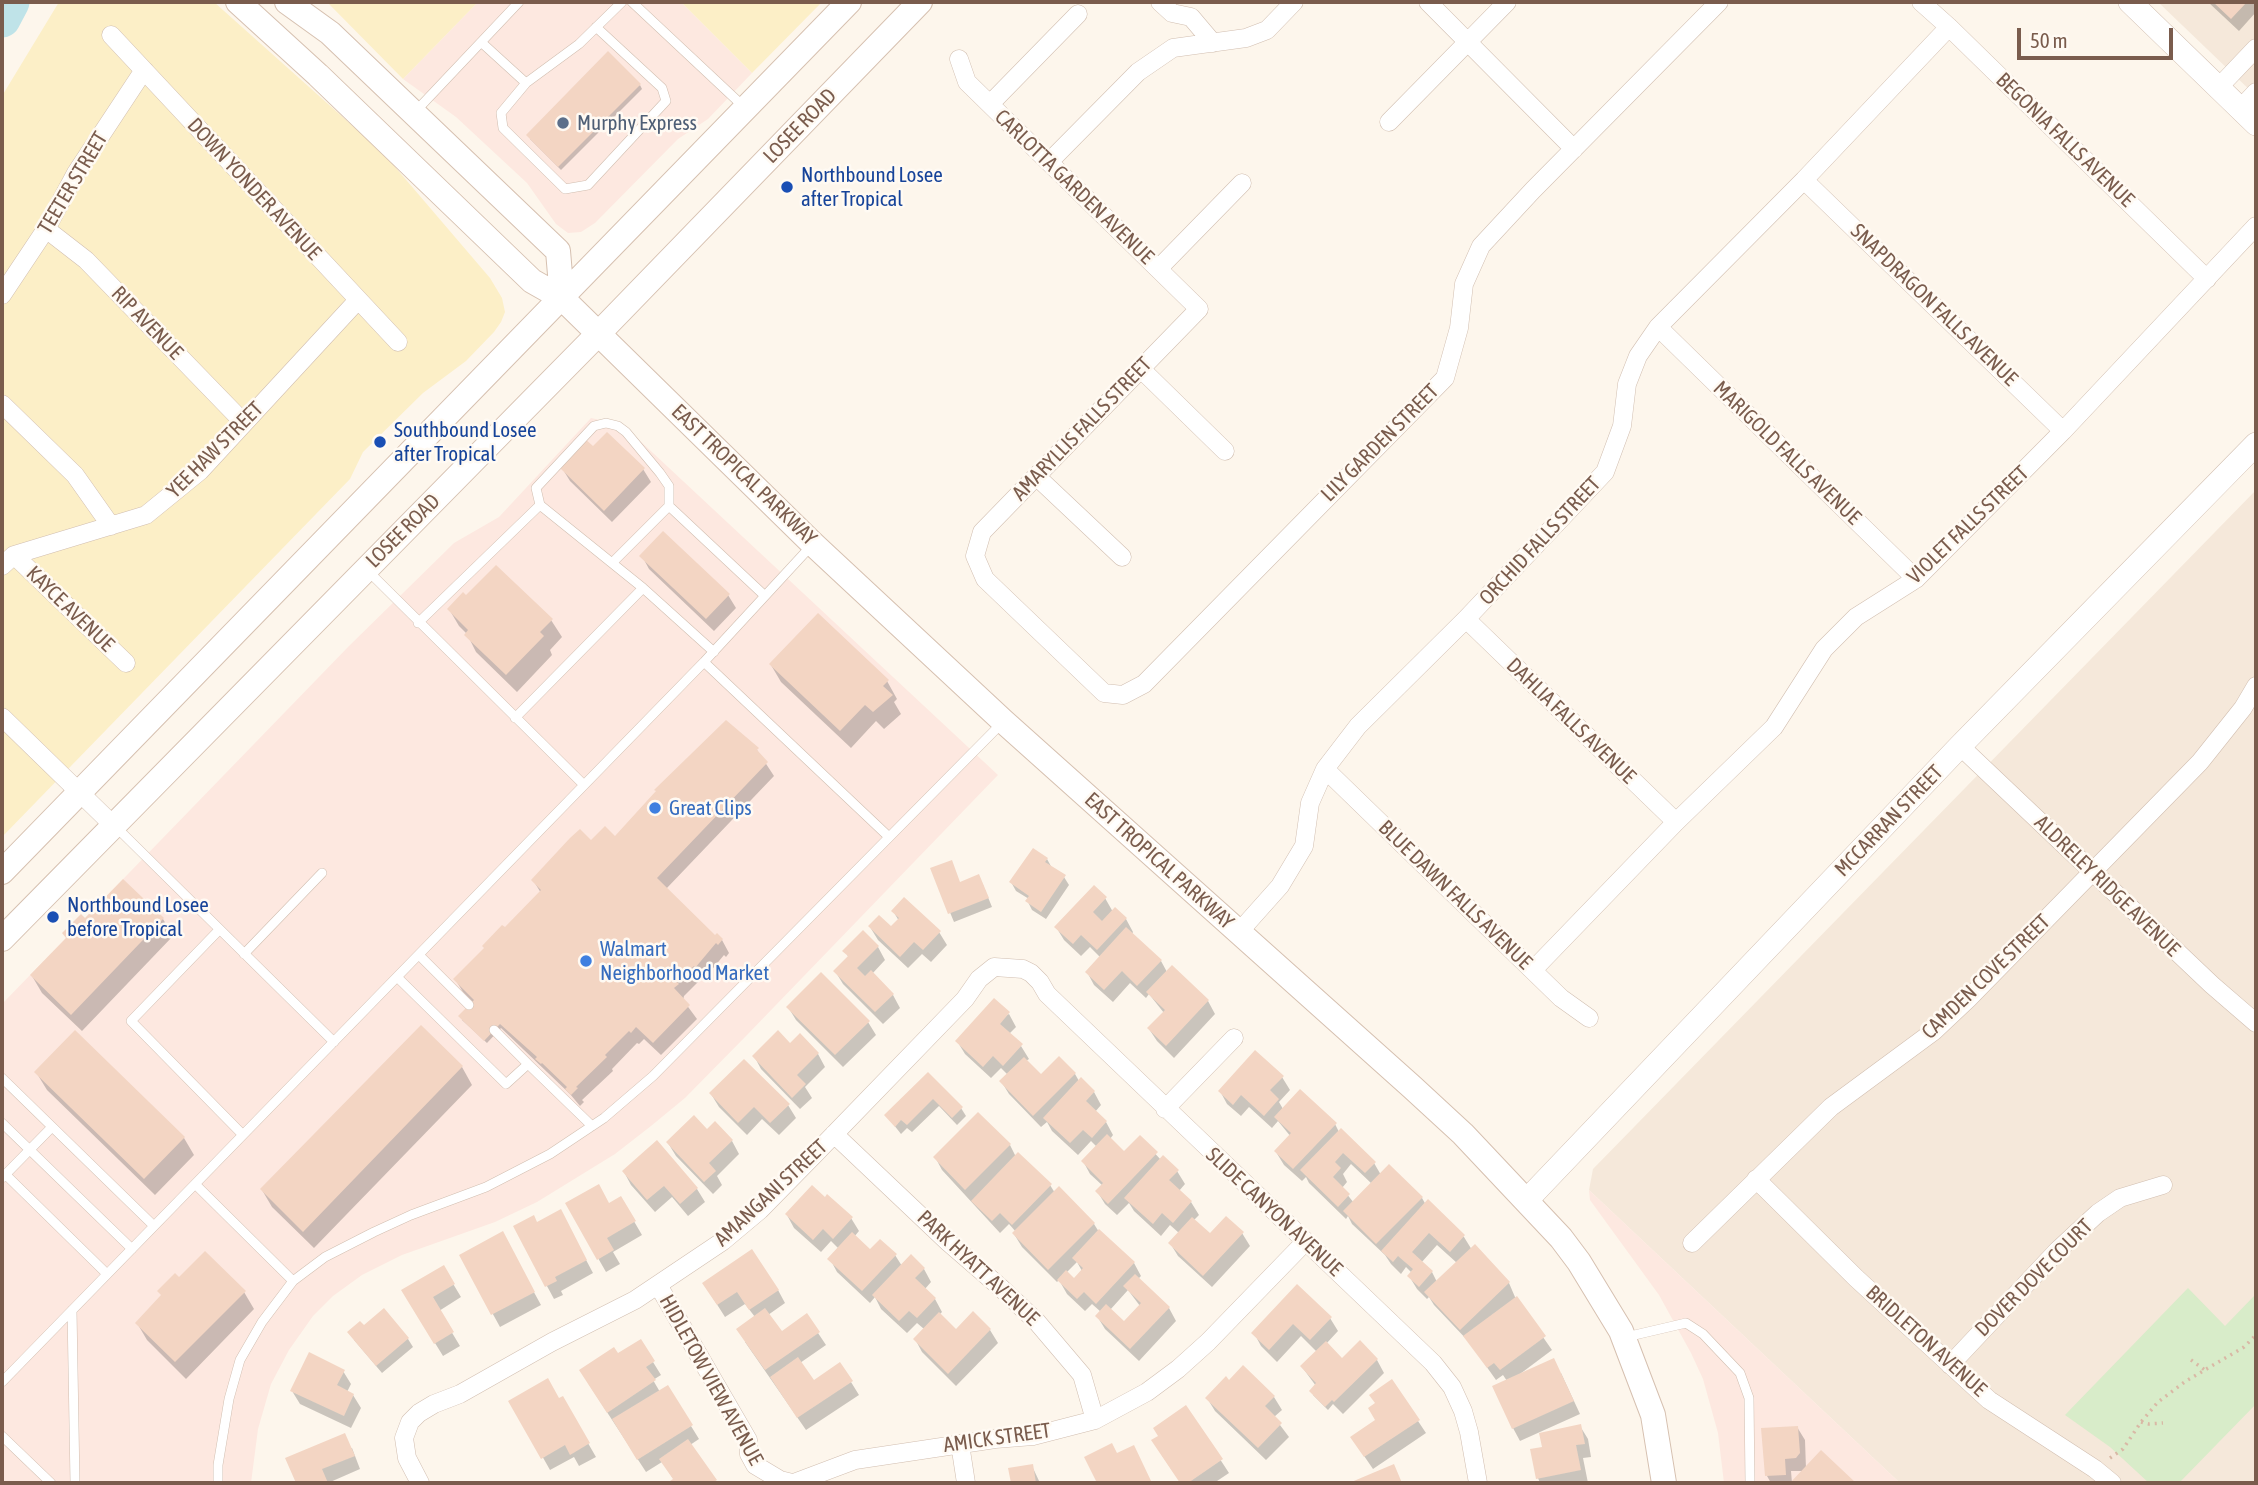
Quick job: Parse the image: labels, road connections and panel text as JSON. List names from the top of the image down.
{
  "streets": {
    "main road": ["LOSEE ROAD", "EAST TROPICAL PARKWAY"],
    "street": [
      "BEGONIA FALLS AVENUE",
      "TEETER STREET",
      "CARLOTTA GARDEN AVENUE",
      "DOWN YONDER AVENUE",
      "SNAPDRAGON FALLS AVENUE",
      "RIP AVENUE",
      "AMARYLLIS FALLS STREET",
      "LILY GARDEN STREET",
      "YEE HAW STREET",
      "MARIGOLD FALLS AVENUE",
      "VIOLET FALLS STREET",
      "ORCHID FALLS STREET",
      "KAYCE AVENUE",
      "DAHLIA FALLS AVENUE",
      "MCCARRAN STREET",
      "ALDRELEY RIDGE AVENUE",
      "BLUE DAWN FALLS AVENUE",
      "CAMDEN COVE STREET",
      "AMANGANI STREET",
      "SLIDE CANYON AVENUE",
      "PARK HYATT AVENUE",
      "DOVER DOVE COURT",
      "BRIDLETON AVENUE",
      "HIDLETOW VIEW AVENUE",
      "AMICK STREET"
    ]
  },
  "crossings": [
    ["LOSEE ROAD", "EAST TROPICAL PARKWAY"],
    ["BEGONIA FALLS AVENUE", "VIOLET FALLS STREET"],
    ["BEGONIA FALLS AVENUE", "ORCHID FALLS STREET"],
    ["TEETER STREET", "DOWN YONDER AVENUE"],
    ["TEETER STREET", "RIP AVENUE"],
    ["CARLOTTA GARDEN AVENUE", "AMARYLLIS FALLS STREET"],
    ["DOWN YONDER AVENUE", "YEE HAW STREET"],
    ["SNAPDRAGON FALLS AVENUE", "VIOLET FALLS STREET"],
    ["SNAPDRAGON FALLS AVENUE", "ORCHID FALLS STREET"],
    ["RIP AVENUE", "YEE HAW STREET"],
    ["AMARYLLIS FALLS STREET", "LILY GARDEN STREET"],
    ["YEE HAW STREET", "KAYCE AVENUE"],
    ["MARIGOLD FALLS AVENUE", "VIOLET FALLS STREET"],
    ["MARIGOLD FALLS AVENUE", "ORCHID FALLS STREET"],
    ["EAST TROPICAL PARKWAY", "ORCHID FALLS STREET"],
    ["EAST TROPICAL PARKWAY", "MCCARRAN STREET"],
    ["VIOLET FALLS STREET", "DAHLIA FALLS AVENUE"],
    ["VIOLET FALLS STREET", "BLUE DAWN FALLS AVENUE"],
    ["ORCHID FALLS STREET", "DAHLIA FALLS AVENUE"],
    ["ORCHID FALLS STREET", "BLUE DAWN FALLS AVENUE"],
    ["MCCARRAN STREET", "ALDRELEY RIDGE AVENUE"],
    ["ALDRELEY RIDGE AVENUE", "CAMDEN COVE STREET"],
    ["CAMDEN COVE STREET", "BRIDLETON AVENUE"],
    ["AMANGANI STREET", "SLIDE CANYON AVENUE"],
    ["AMANGANI STREET", "PARK HYATT AVENUE"],
    ["AMANGANI STREET", "HIDLETOW VIEW AVENUE"],
    ["SLIDE CANYON AVENUE", "AMICK STREET"],
    ["PARK HYATT AVENUE", "AMICK STREET"],
    ["DOVER DOVE COURT", "BRIDLETON AVENUE"],
    ["HIDLETOW VIEW AVENUE", "AMICK STREET"]
  ],
  "places": [
    "Murphy Express",
    "Northbound Losee after Tropical",
    "Southbound Losee after Tropical",
    "Great Clips",
    "Northbound Losee before Tropical",
    "Walmart Neighborhood Market"
  ],
  "scale_bar": "50 m"
}
